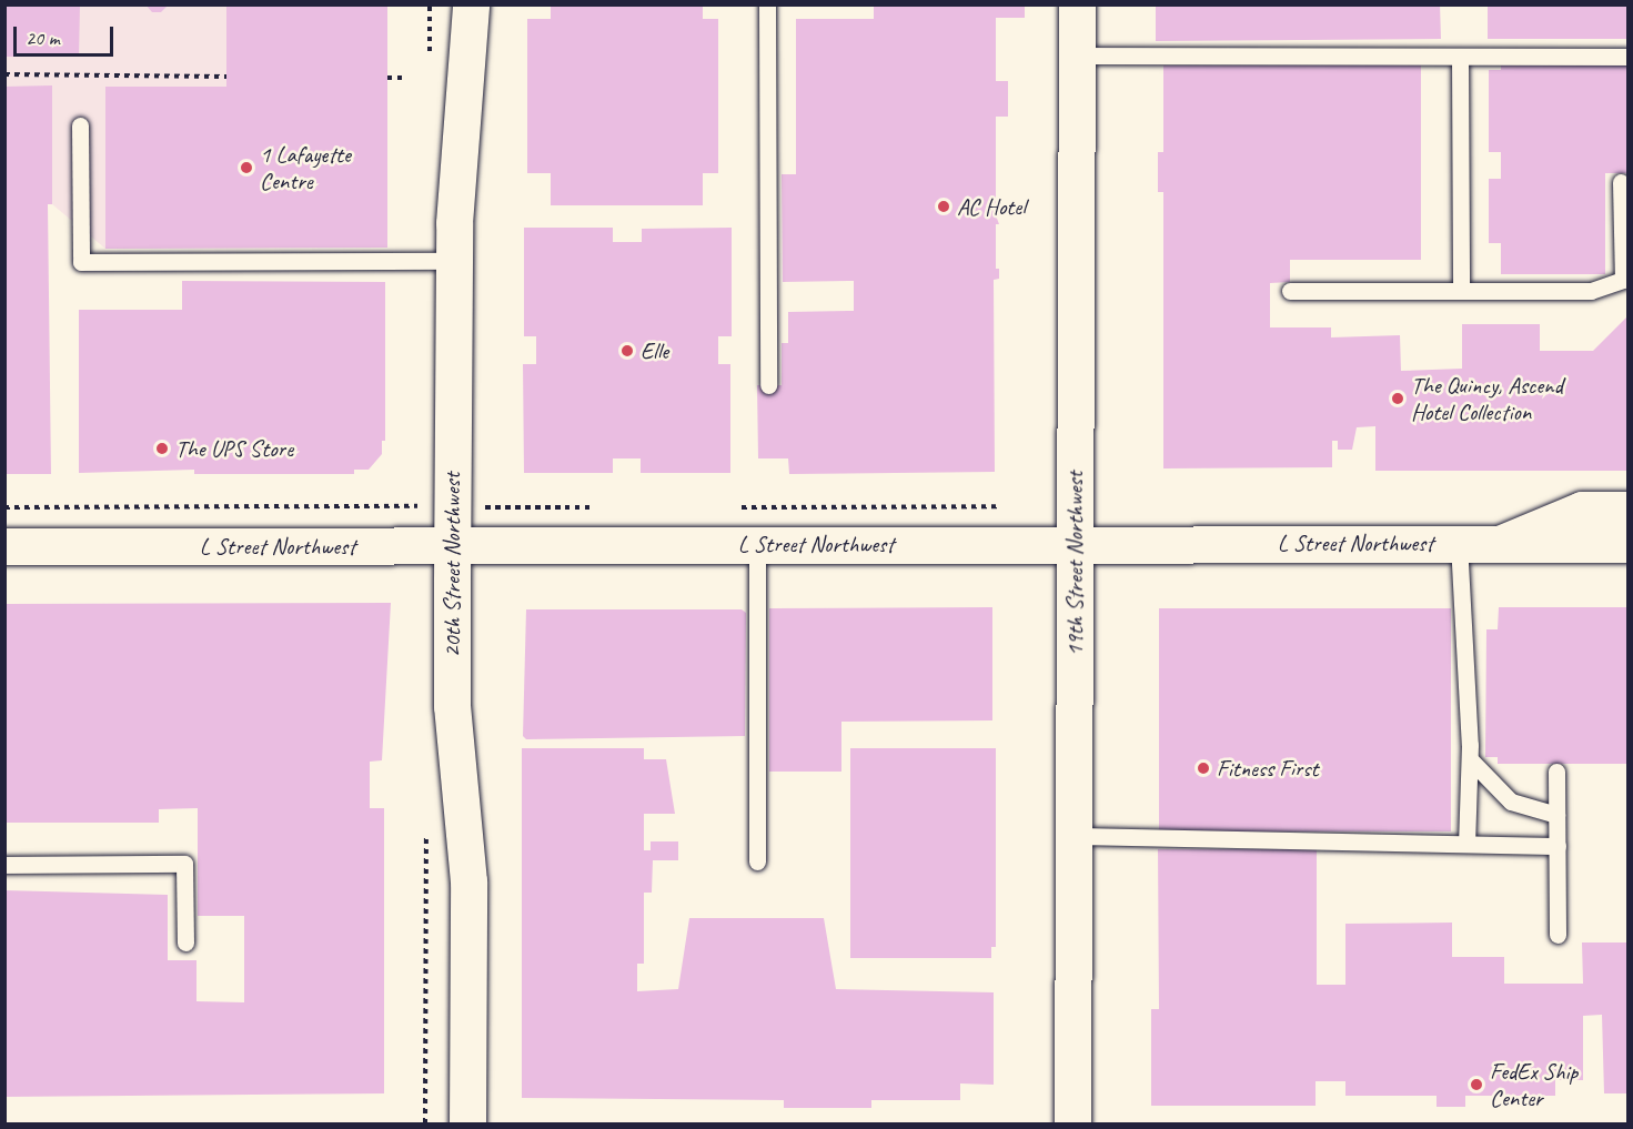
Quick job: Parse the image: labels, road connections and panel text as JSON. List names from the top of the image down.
{
  "streets": {
    "street": ["L Street Northwest", "19th Street Northwest", "20th Street Northwest"]
  },
  "crossings": [
    ["L Street Northwest", "19th Street Northwest"],
    ["L Street Northwest", "20th Street Northwest"]
  ],
  "places": [
    "1 Lafayette Centre",
    "AC Hotel",
    "Elle",
    "The Quincy, Ascend Hotel Collection",
    "The UPS Store",
    "Fitness First",
    "FedEx Ship Center"
  ],
  "scale_bar": "20 m"
}
